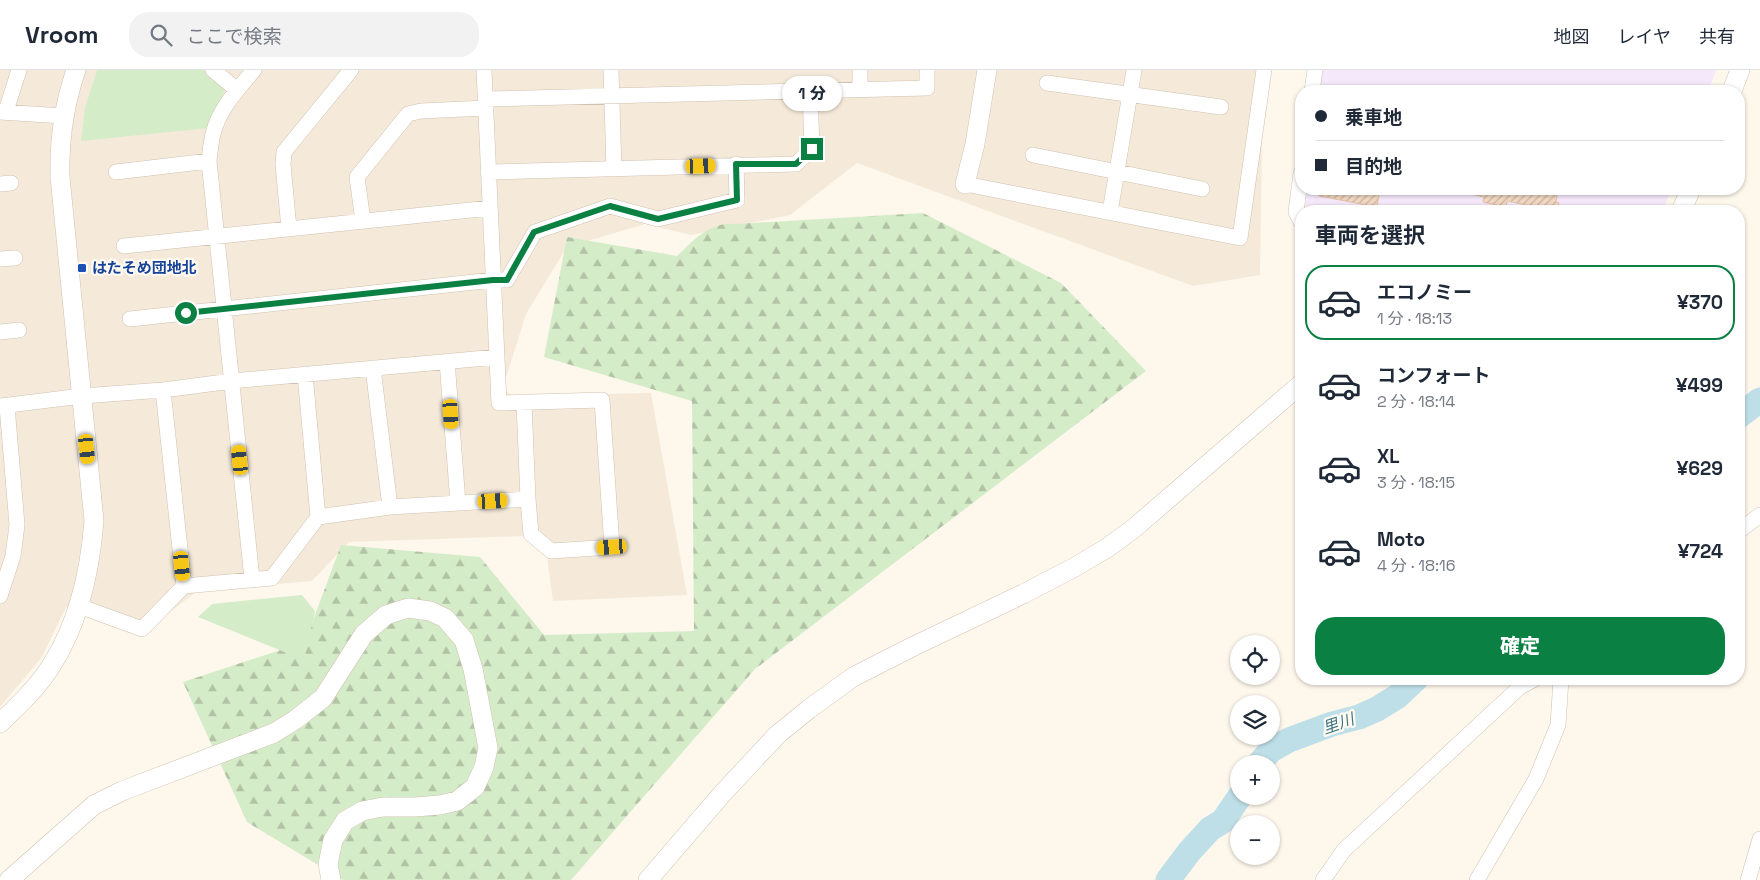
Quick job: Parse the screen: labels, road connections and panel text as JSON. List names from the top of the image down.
{
  "water": ["里川"],
  "places": {
    "transit": ["はたそめ団地北"]
  },
  "page": {
    "header": "Vroom",
    "search": "ここで検索",
    "nav": ["地図", "レイヤ", "共有"],
    "bubble": "1 分",
    "banner": ["乗車地", "目的地"],
    "heading": "車両を選択",
    "list": [
      {
        "name": "エコノミー",
        "note": "1 分 · 18:13",
        "value": "¥370"
      },
      {
        "name": "コンフォート",
        "note": "2 分 · 18:14",
        "value": "¥499"
      },
      {
        "name": "XL",
        "note": "3 分 · 18:15",
        "value": "¥629"
      },
      {
        "name": "Moto",
        "note": "4 分 · 18:16",
        "value": "¥724"
      }
    ],
    "buttons": "確定",
    "map_buttons": ["+", "−"]
  }
}
